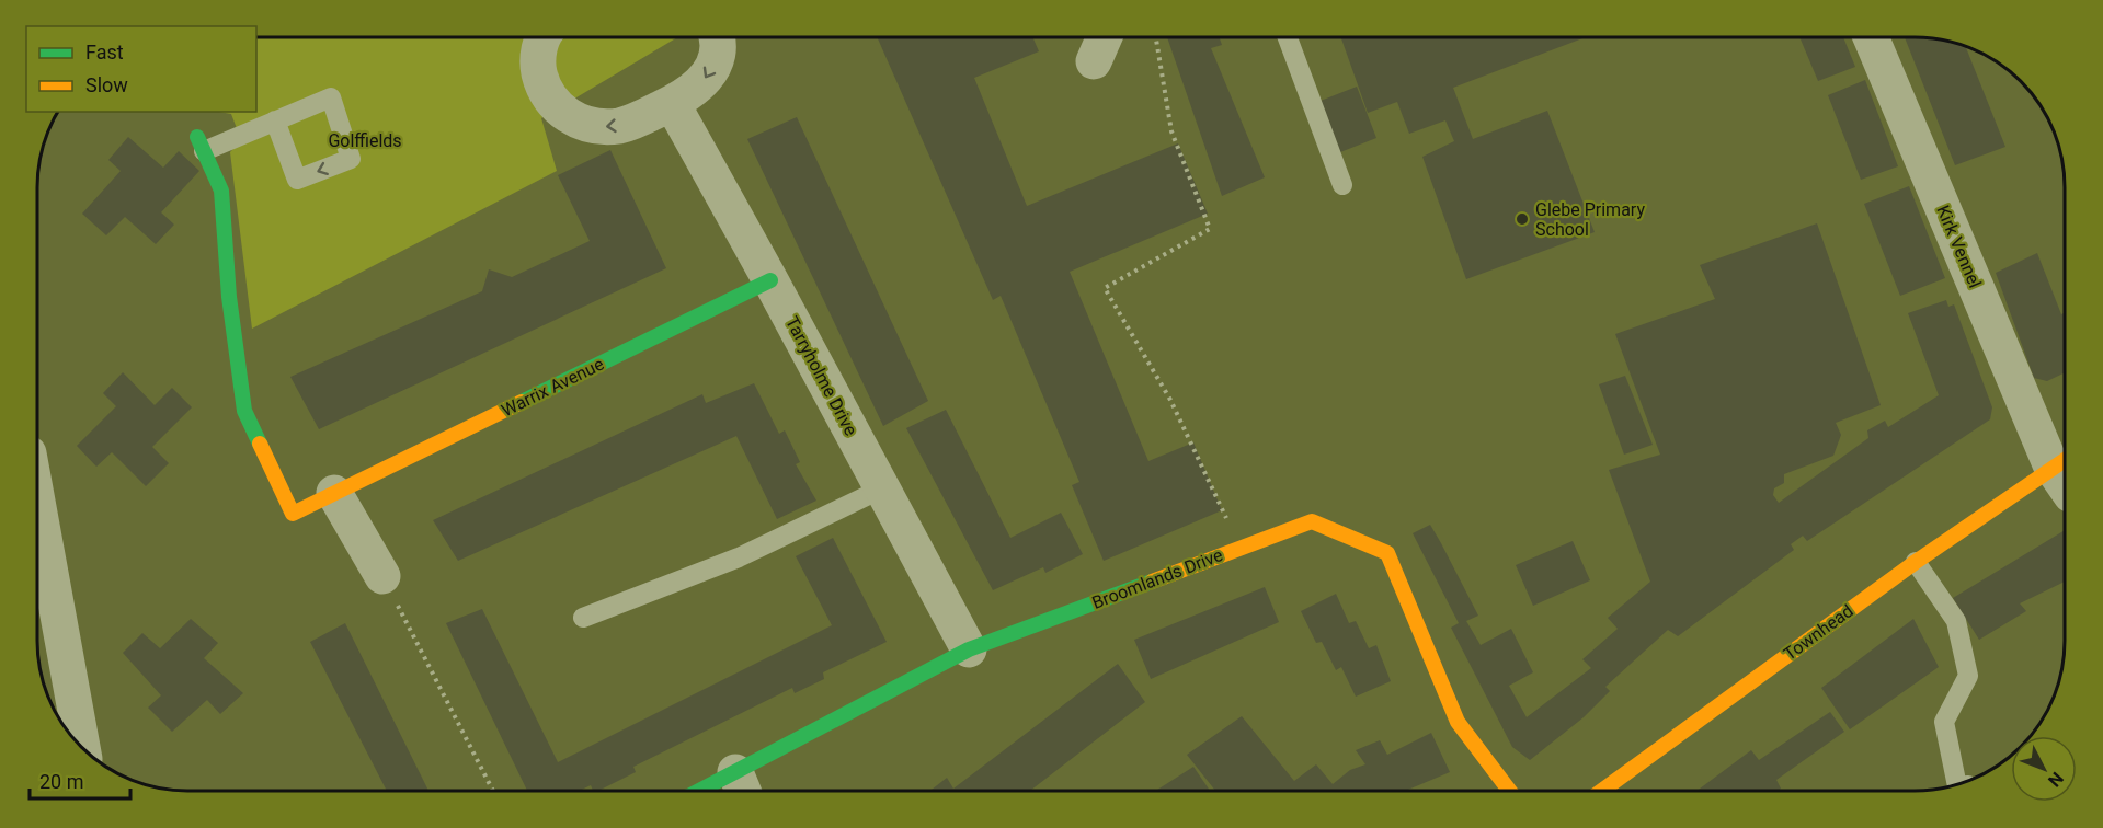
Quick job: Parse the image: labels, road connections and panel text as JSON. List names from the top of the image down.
{
  "streets": {
    "street": [
      "Kirk Vennel",
      "Tarryholme Drive",
      "Warrix Avenue",
      "Broomlands Drive",
      "Townhead"
    ]
  },
  "crossings": [
    ["Kirk Vennel", "Townhead"],
    ["Tarryholme Drive", "Warrix Avenue"],
    ["Tarryholme Drive", "Broomlands Drive"]
  ],
  "parks": ["Golffields"],
  "places": ["Glebe Primary School"],
  "legend": ["Fast", "Slow"],
  "scale_bar": "20 m",
  "north": "bottom right"
}
